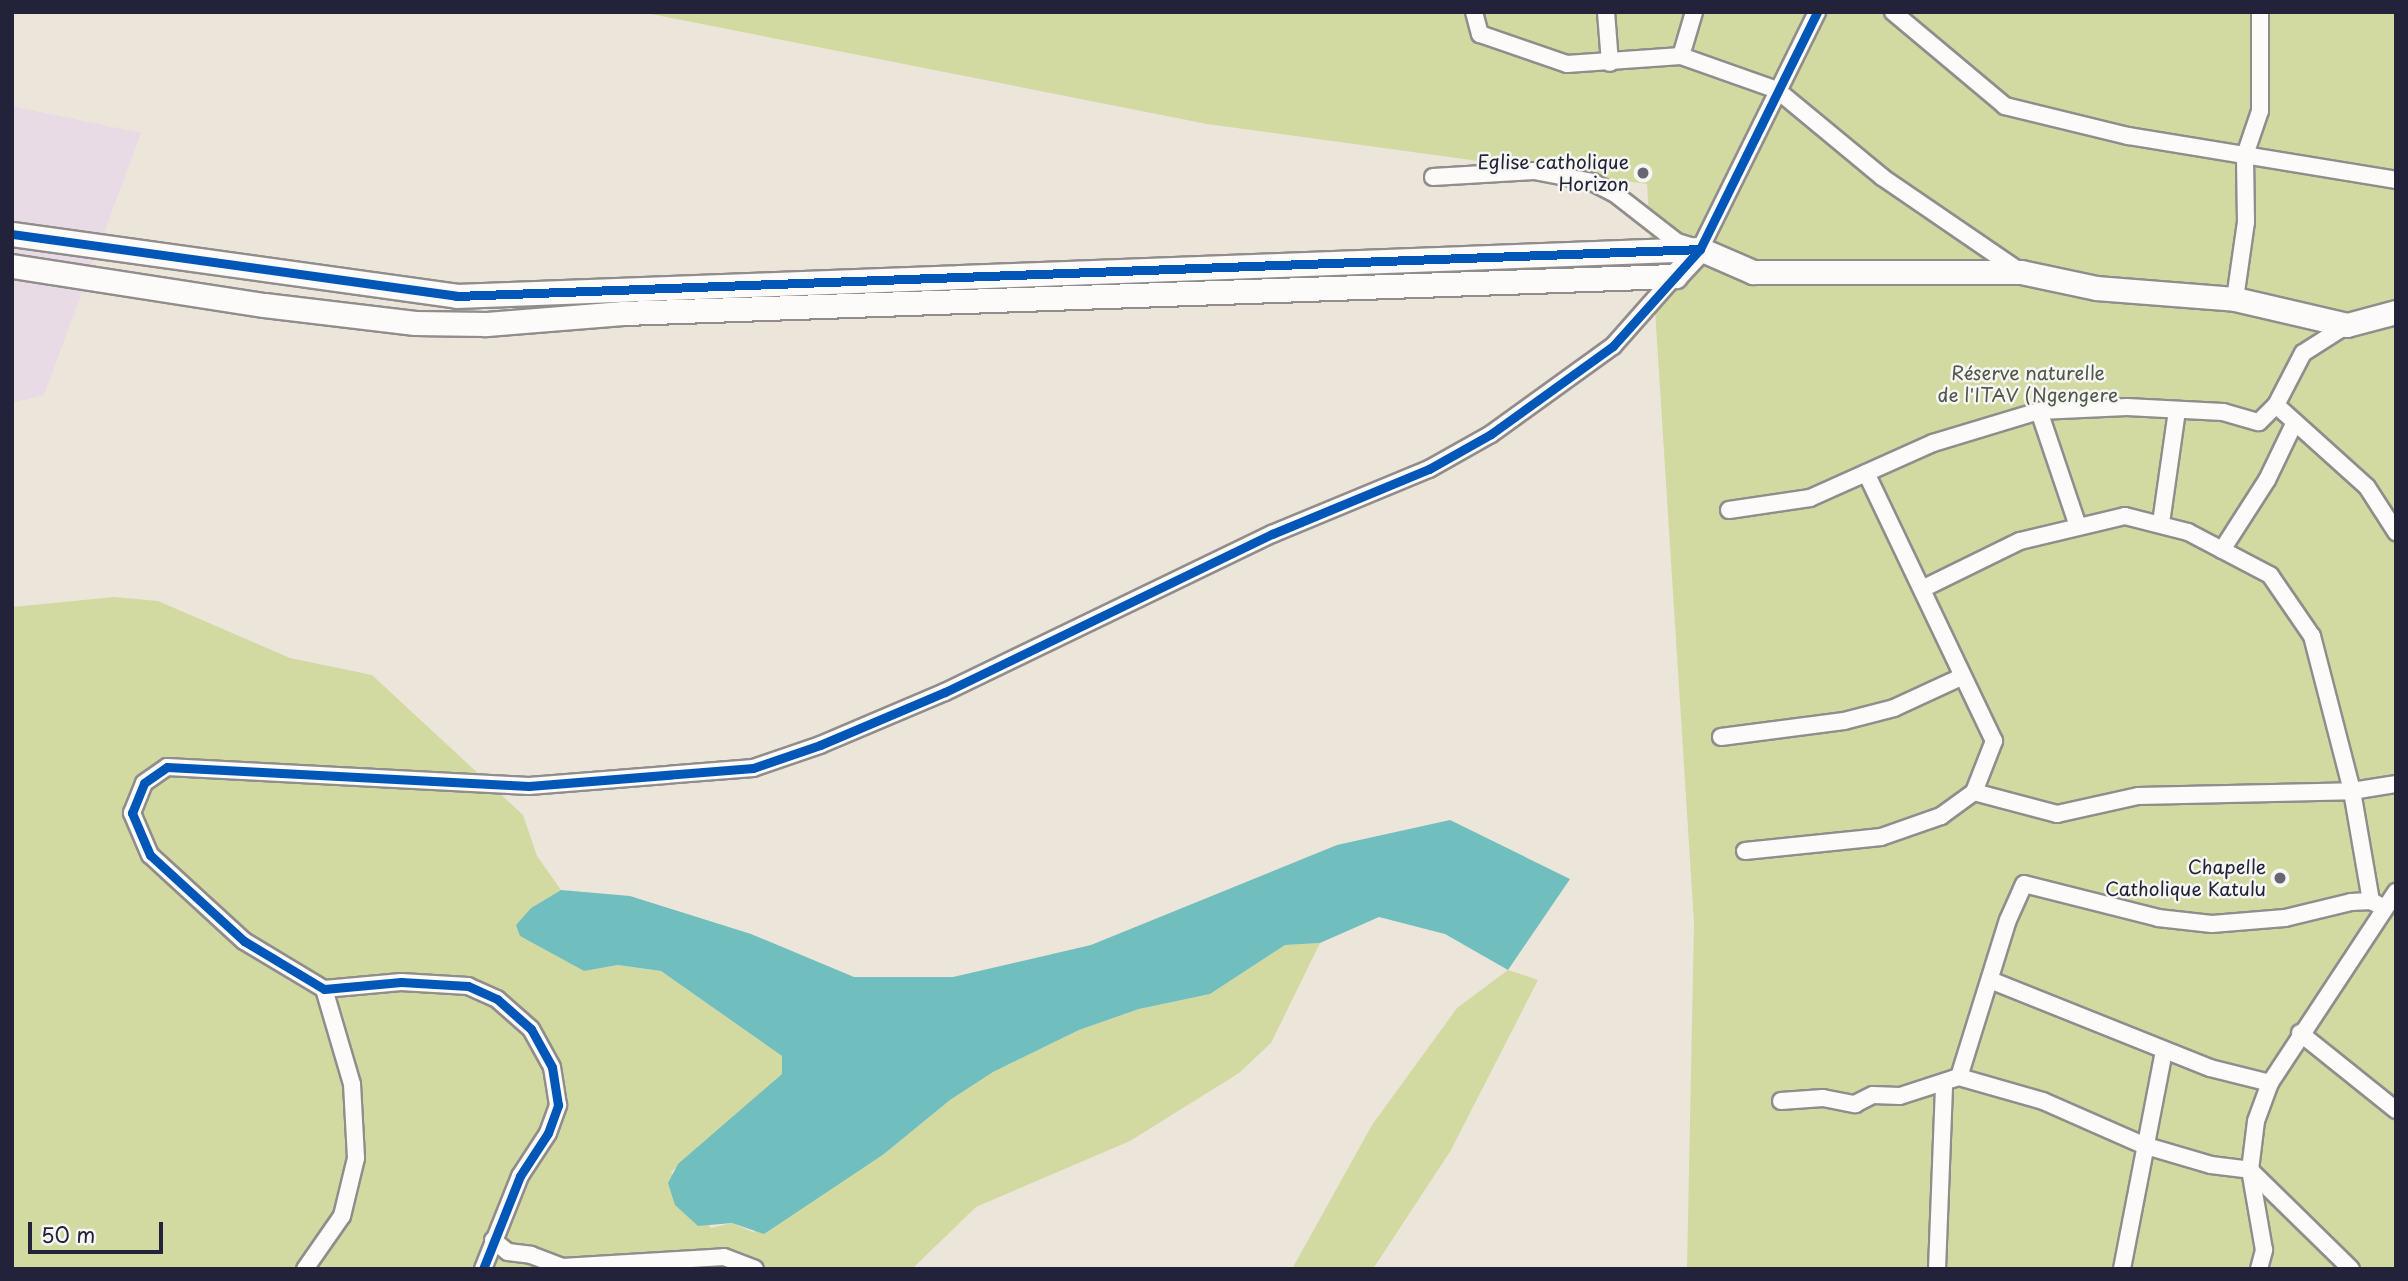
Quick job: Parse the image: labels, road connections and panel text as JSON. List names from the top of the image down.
{
  "parks": ["Réserve naturelle de l'ITAV (Ngengere"],
  "places": ["Eglise catholique Horizon", "Chapelle Catholique Katulu"],
  "scale_bar": "50 m"
}
